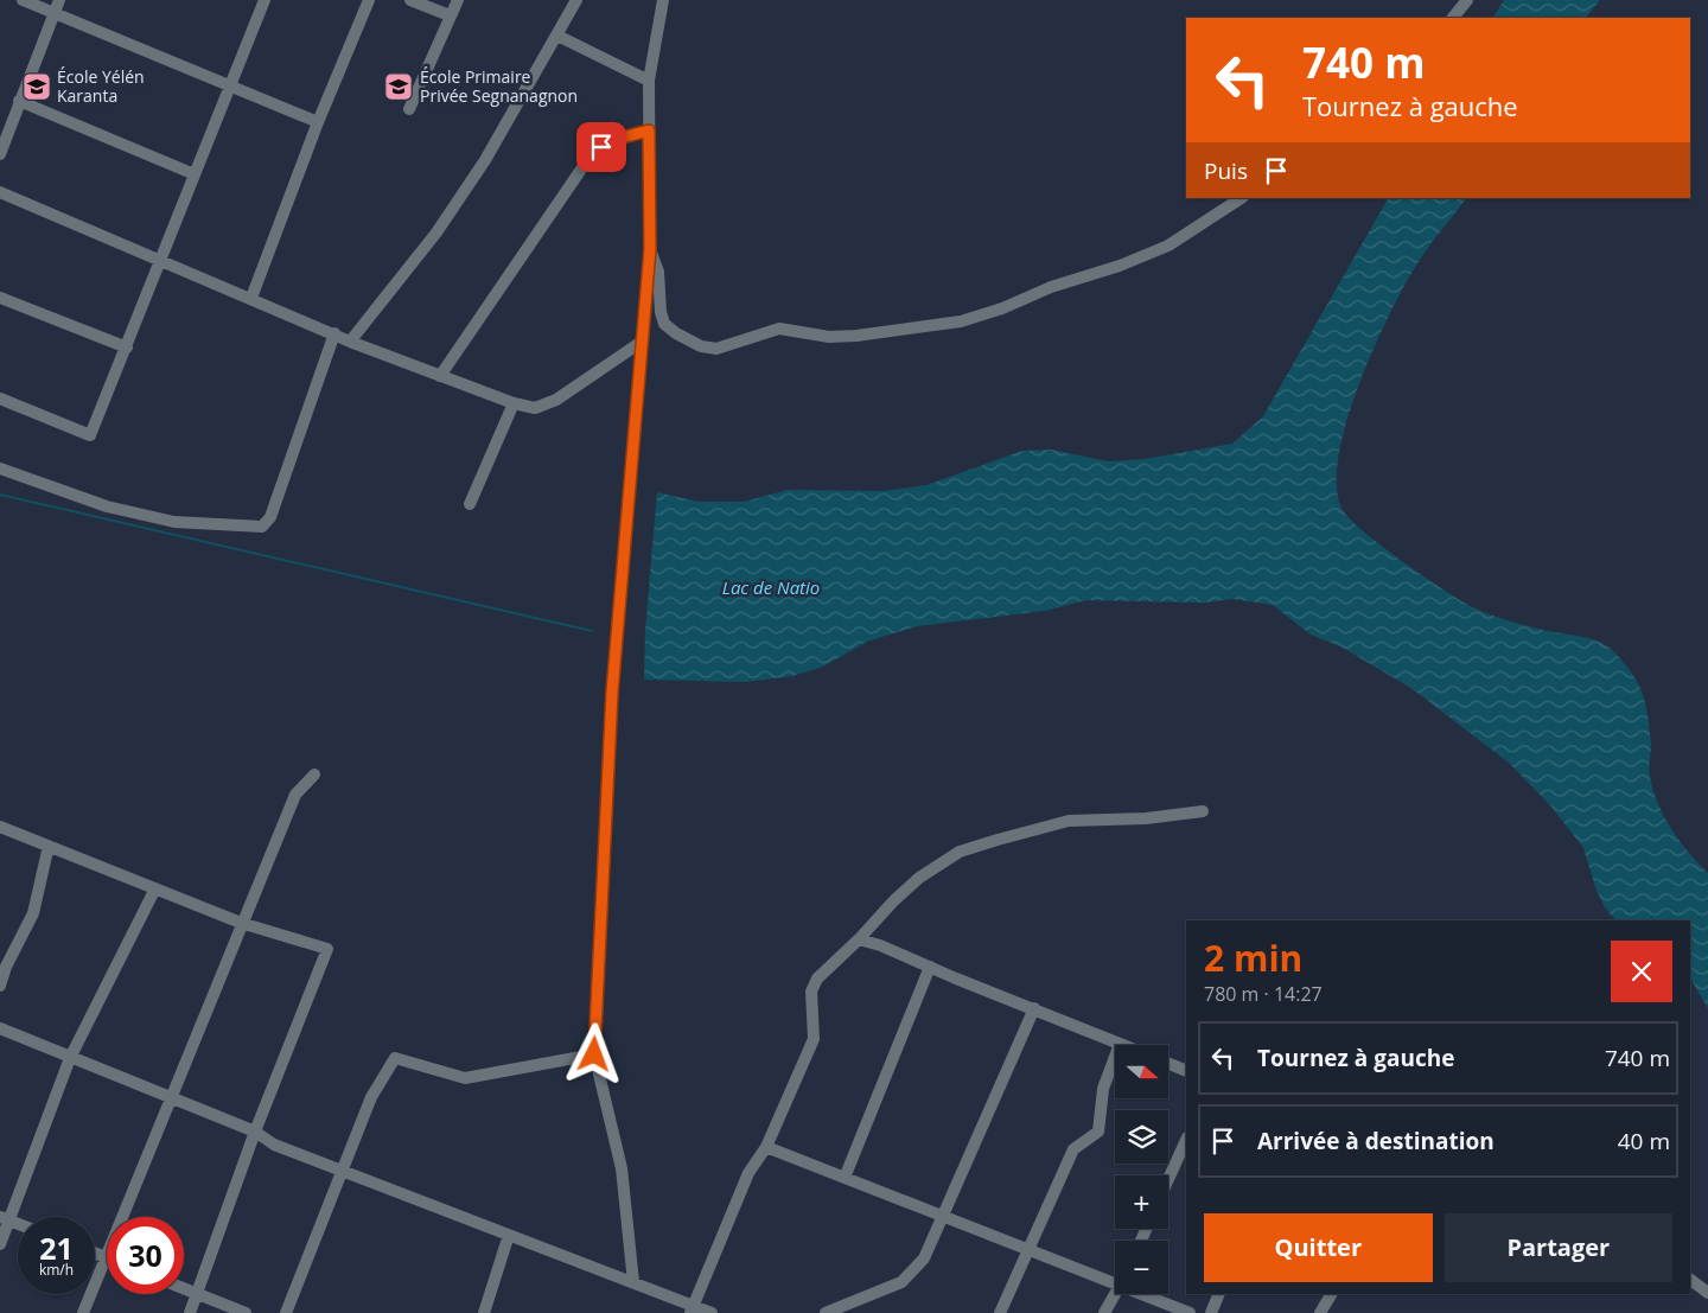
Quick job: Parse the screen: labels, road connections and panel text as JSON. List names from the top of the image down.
{
  "water": ["Lac de Natio"],
  "places": {
    "school or university": ["École Yélén Karanta", "École Primaire Privée Segnanagnon"]
  },
  "north": "right",
  "page": {
    "turn": ["740 m", "Tournez à gauche"],
    "then": "Puis",
    "heading": ["2 min", "780 m · 14:27"],
    "list": [
      {
        "name": "Tournez à gauche",
        "value": "740 m"
      },
      {
        "name": "Arrivée à destination",
        "value": "40 m"
      }
    ],
    "map_buttons": ["+", "−"],
    "buttons": ["Quitter", "Partager"],
    "speed": "21 km/h",
    "limit": "30"
  }
}
